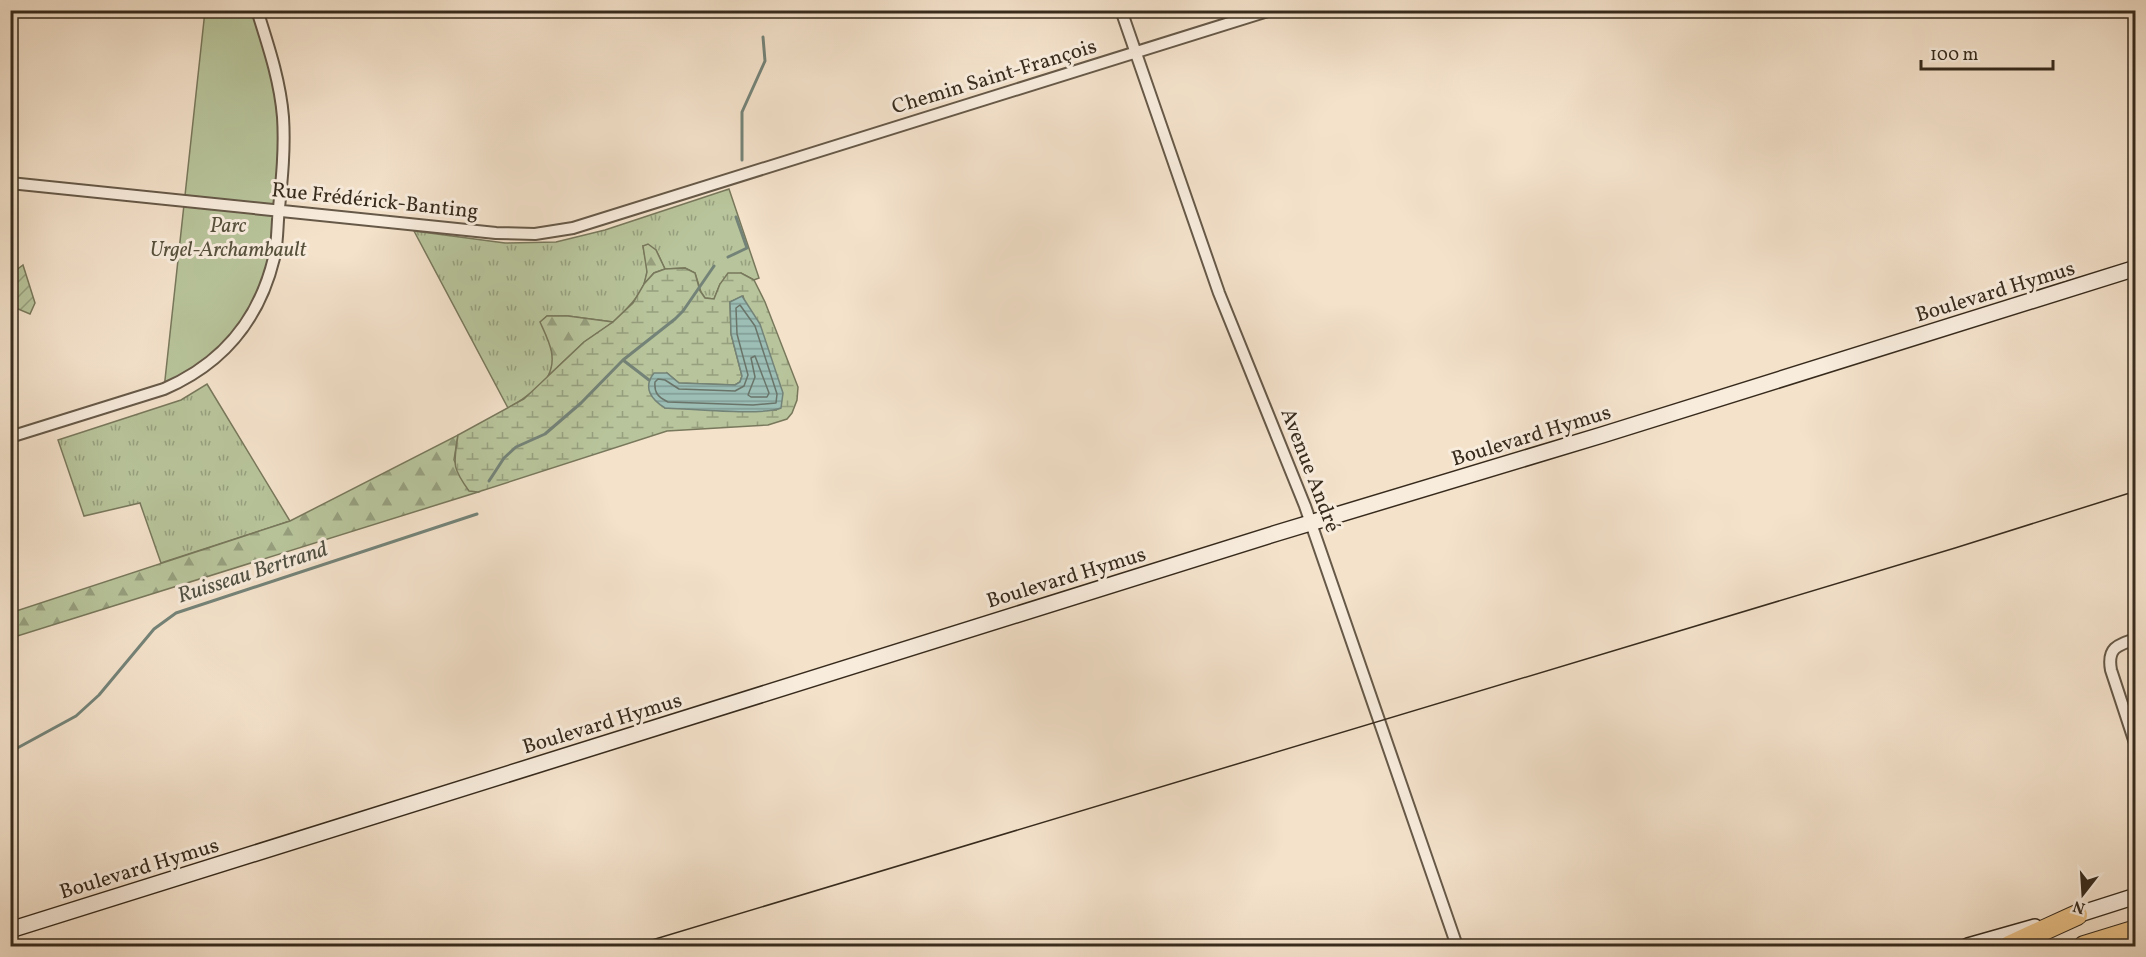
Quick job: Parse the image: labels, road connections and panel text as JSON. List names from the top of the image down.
{
  "streets": {
    "street": [
      "Chemin Saint-François",
      "Rue Frédérick-Banting",
      "Boulevard Hymus",
      "Avenue André"
    ]
  },
  "crossings": [
    ["Chemin Saint-François", "Rue Frédérick-Banting"],
    ["Chemin Saint-François", "Avenue André"],
    ["Boulevard Hymus", "Avenue André"]
  ],
  "water": ["Ruisseau Bertrand"],
  "parks": ["Parc Urgel-Archambault"],
  "scale_bar": "100 m",
  "north": "bottom"
}
